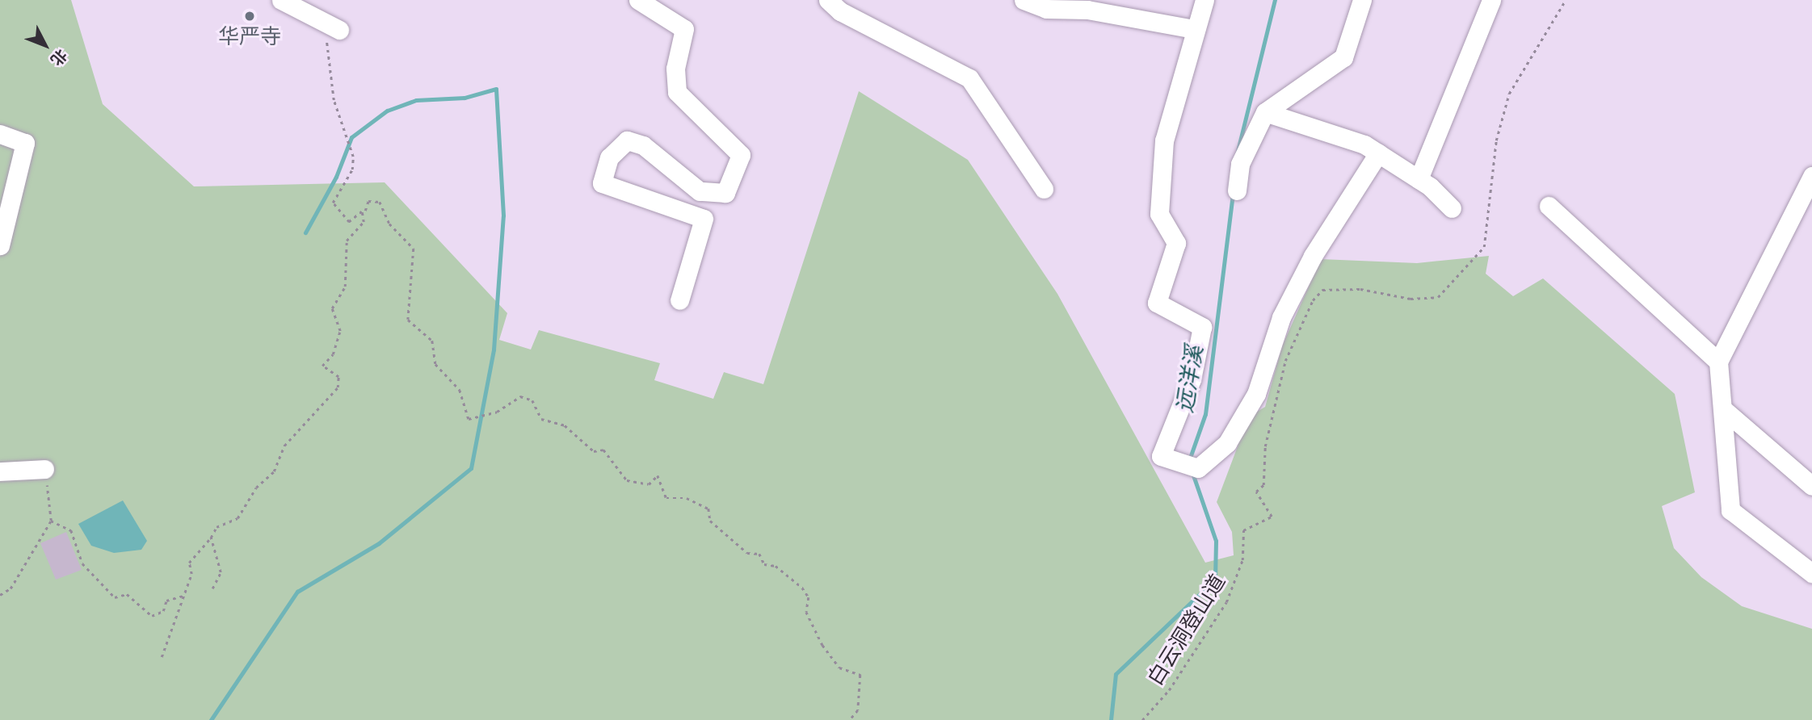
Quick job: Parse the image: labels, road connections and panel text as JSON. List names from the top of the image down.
{
  "streets": {
    "path": ["白云洞登山道"]
  },
  "water": ["远洋溪"],
  "places": ["华严寺"],
  "north": "bottom right"
}
